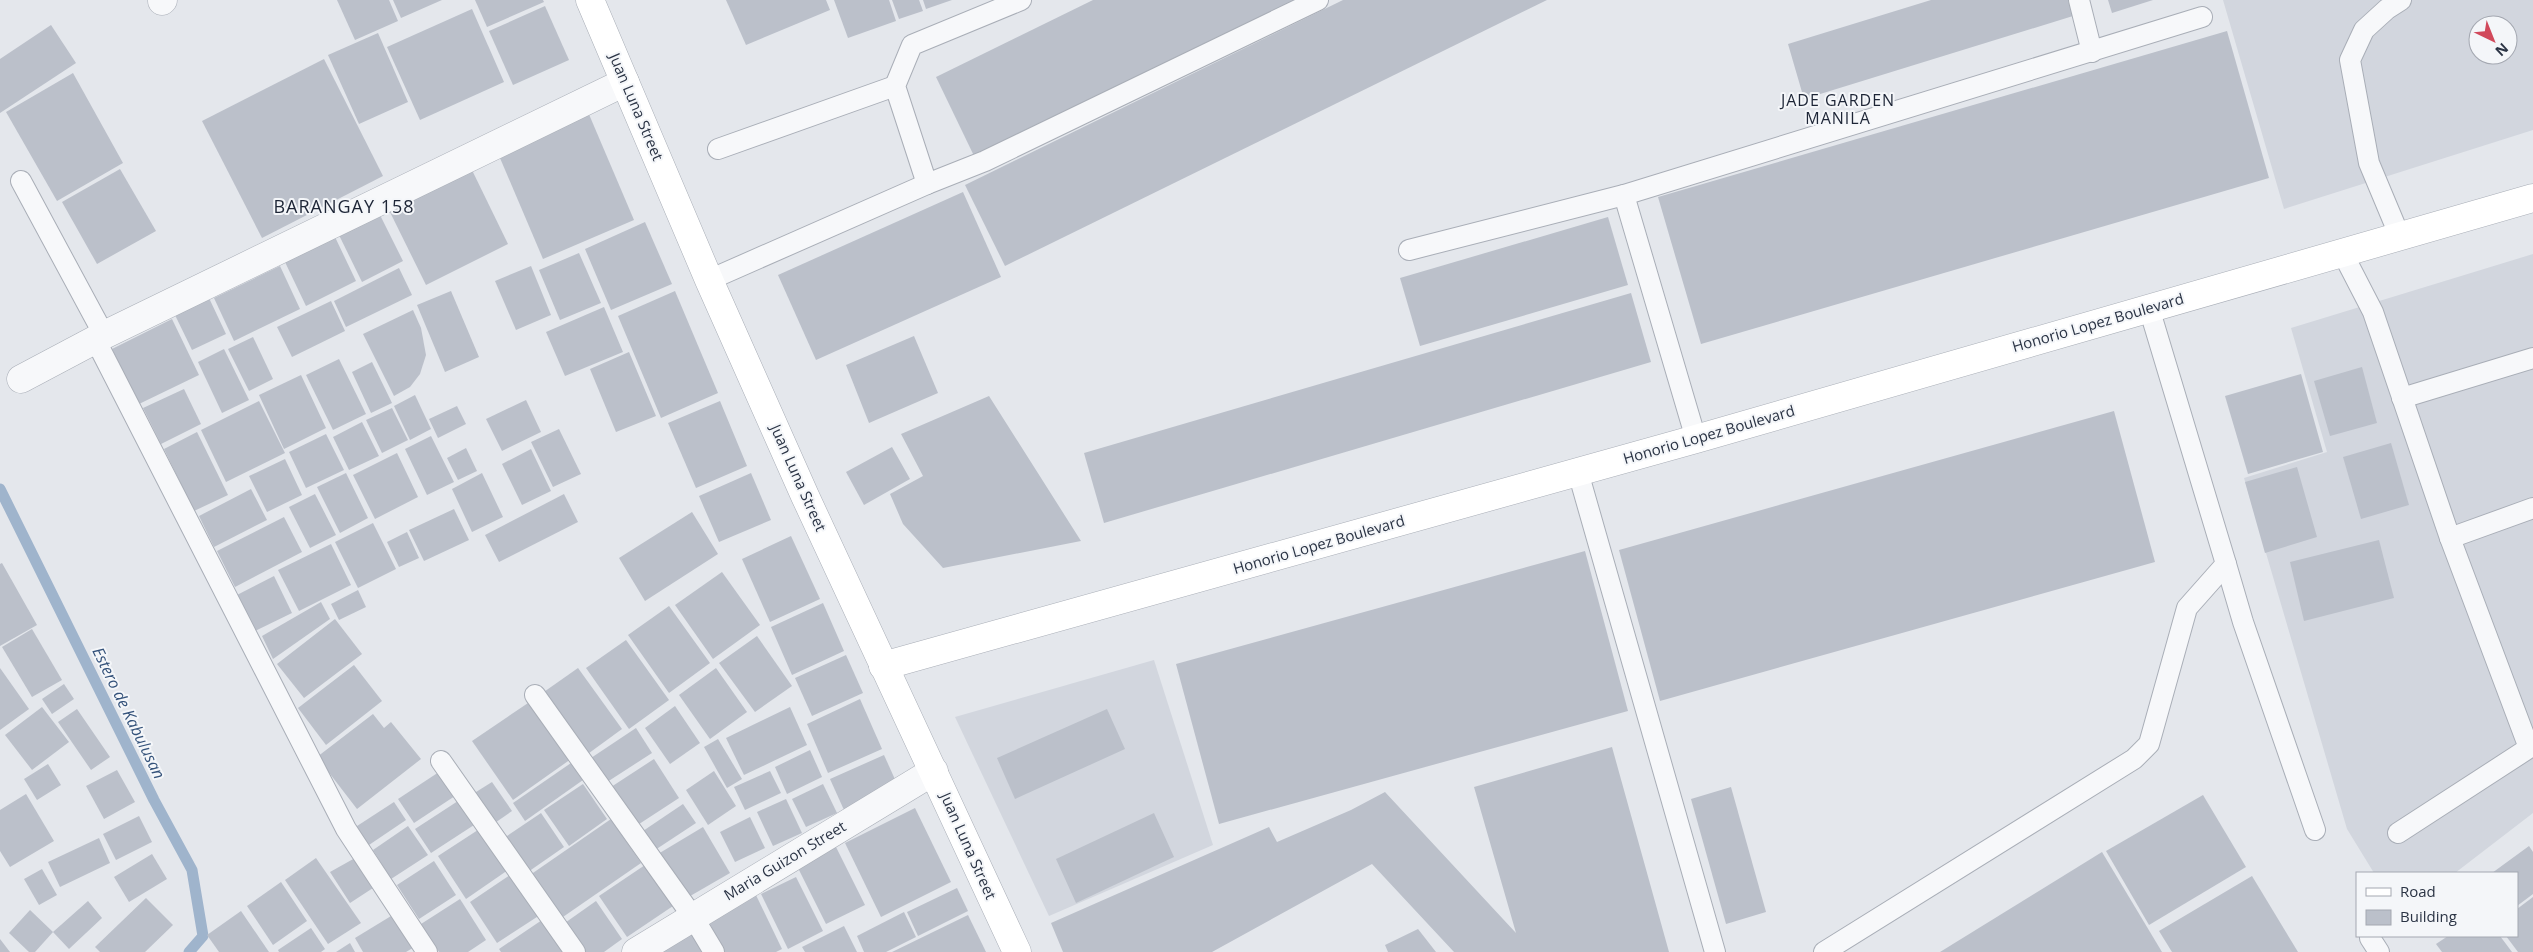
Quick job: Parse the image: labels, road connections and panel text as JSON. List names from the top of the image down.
{
  "streets": {
    "main road": ["Juan Luna Street", "Honorio Lopez Boulevard"],
    "street": ["Maria Guizon Street"]
  },
  "crossings": [
    ["Juan Luna Street", "Honorio Lopez Boulevard"],
    ["Juan Luna Street", "Maria Guizon Street"]
  ],
  "districts": ["JADE GARDEN MANILA", "BARANGAY 158"],
  "water": ["Estero de Kabulusan"],
  "legend": ["Road", "Building"],
  "north": "bottom right"
}
